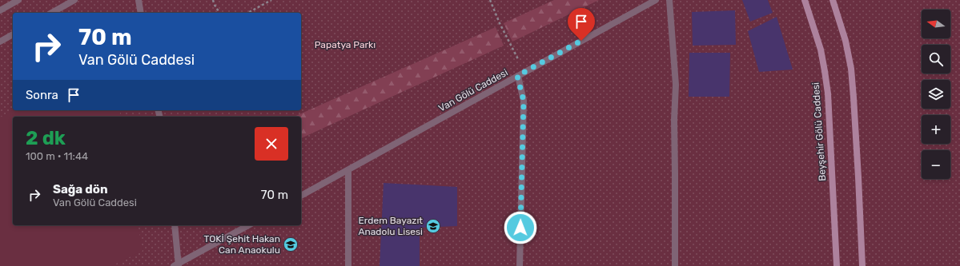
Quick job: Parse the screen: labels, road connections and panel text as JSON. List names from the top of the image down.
{
  "streets": {
    "main road": ["Beyşehir Gölü Caddesi"],
    "street": ["Van Gölü Caddesi"]
  },
  "parks": ["Papatya Parkı"],
  "places": {
    "school or university": ["Erdem Bayazıt Anadolu Lisesi", "TOKİ Şehit Hakan Can Anaokulu"]
  },
  "north": "left",
  "page": {
    "map_buttons": ["+", "−"],
    "turn": ["70 m", "Van Gölü Caddesi"],
    "then": "Sonra",
    "heading": ["2 dk", "100 m · 11:44"],
    "list": [
      {
        "name": "Sağa dön",
        "note": "Van Gölü Caddesi",
        "value": "70 m"
      }
    ]
  }
}
